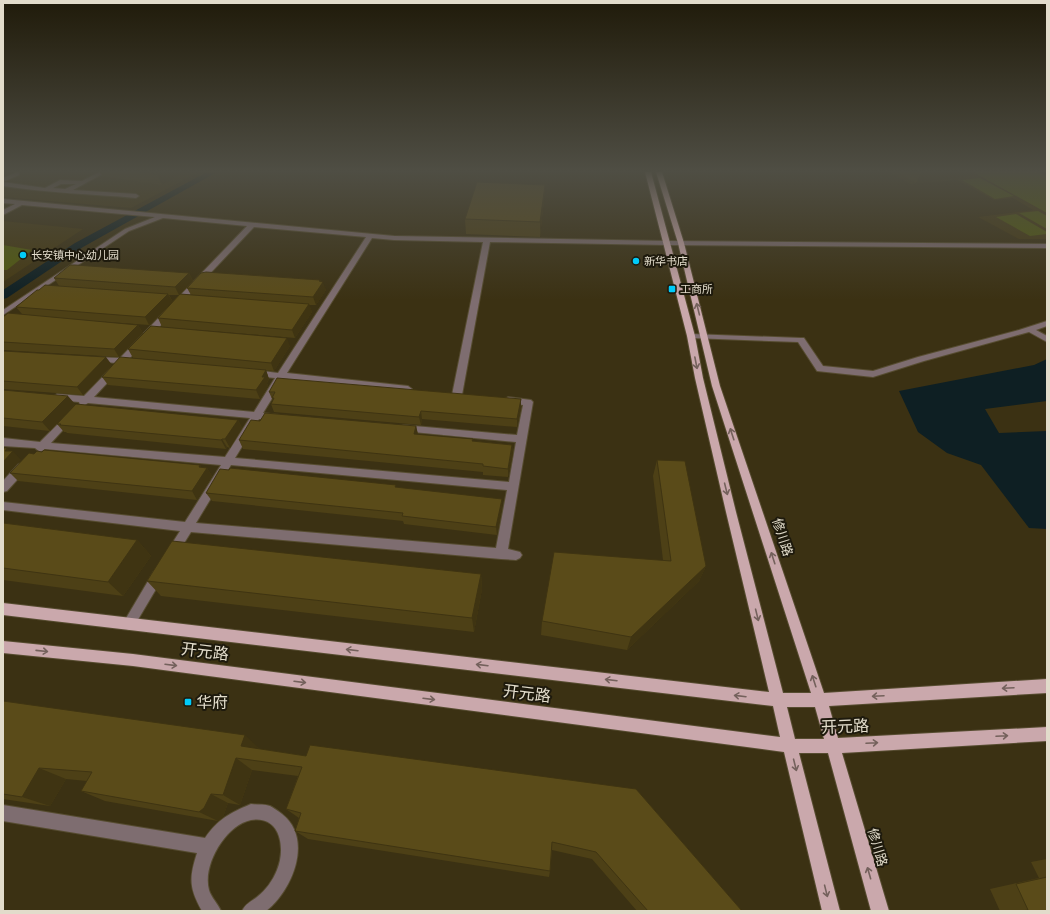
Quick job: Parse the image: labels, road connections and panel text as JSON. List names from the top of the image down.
{
  "streets": {
    "main road": ["修川路", "开元路"]
  },
  "crossings": [
    ["修川路", "开元路"]
  ],
  "places": {
    "other": ["长安镇中心幼儿园", "新华书店"],
    "transit": ["工商所", "华府"]
  }
}
